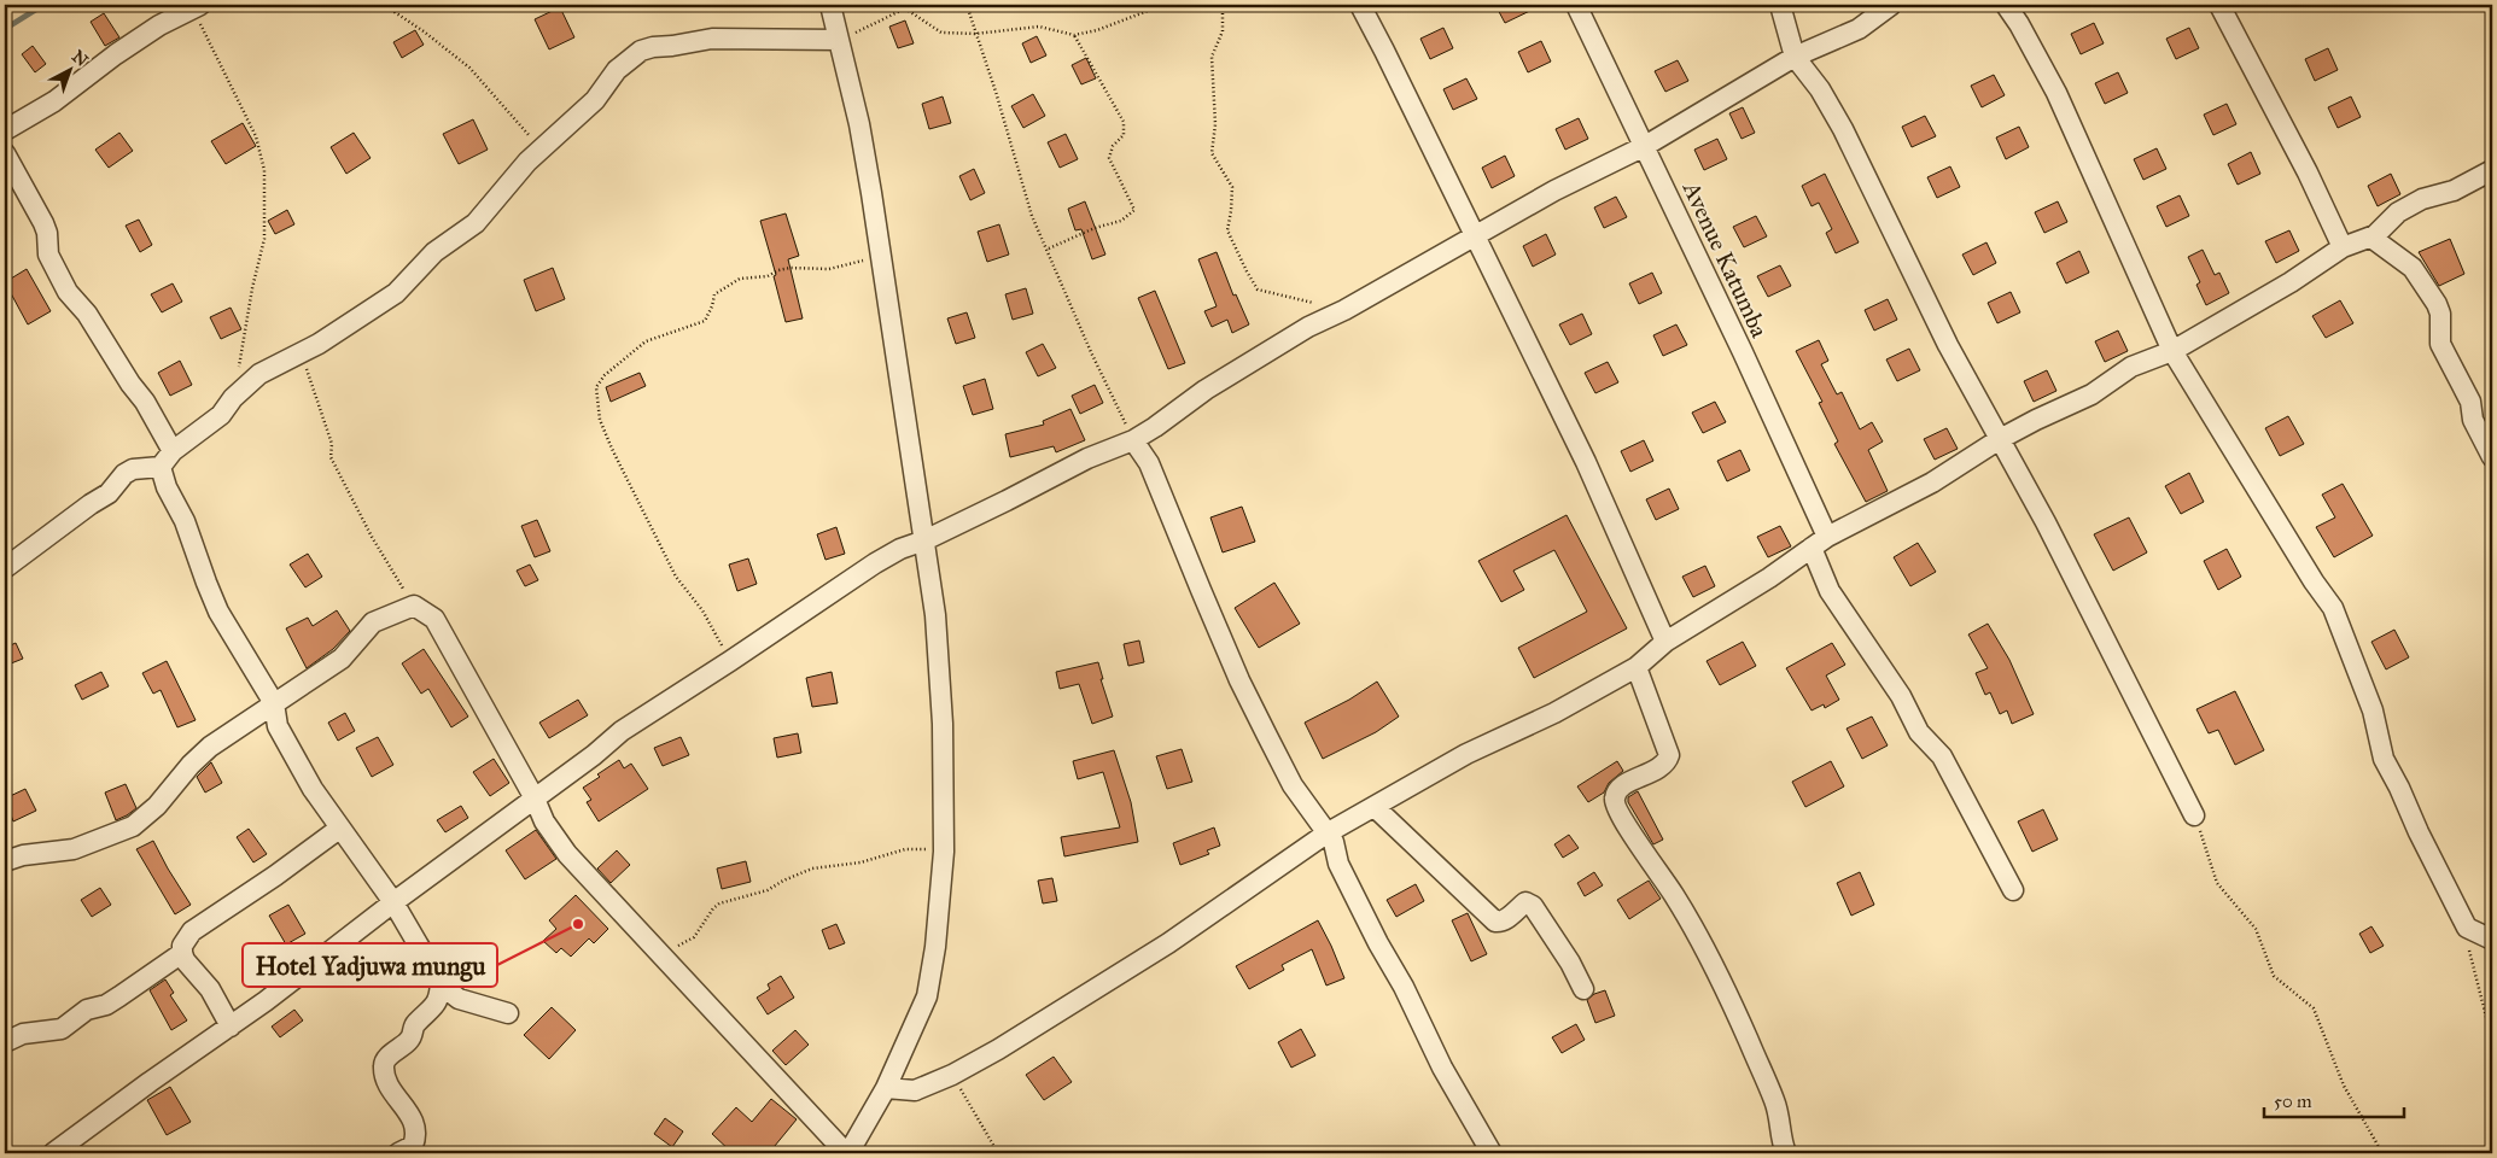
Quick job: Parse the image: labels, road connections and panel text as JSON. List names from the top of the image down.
{
  "streets": {
    "street": ["Avenue Katumba"]
  },
  "places": ["Hotel Yadjuwa mungu"],
  "scale_bar": "50 m",
  "north": "top right"
}
